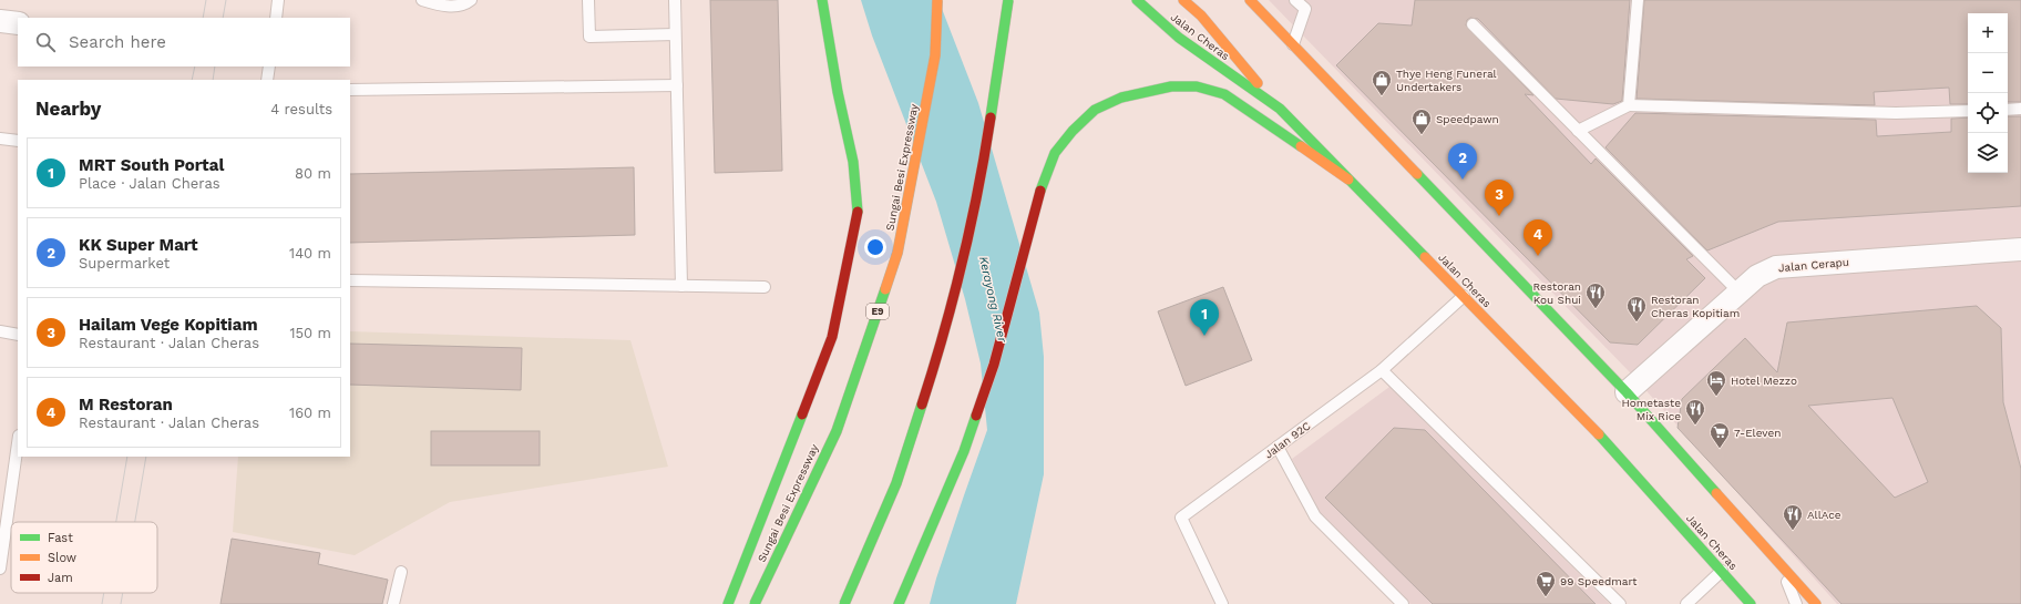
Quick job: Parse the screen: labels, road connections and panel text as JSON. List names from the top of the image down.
{
  "streets": {
    "main road": ["Jalan Cheras", "Sungai Besi Expressway", "E9"],
    "street": ["Jalan Cerapu"],
    "lane": ["Jalan 92C"]
  },
  "crossings": [
    ["Jalan Cheras", "Jalan 92C"]
  ],
  "water": ["Kerayong River"],
  "places": {
    "shop": ["Thye Heng Funeral Undertakers", "Speedpawn"],
    "restaurant": [
      "Restoran Kou Shui",
      "Restoran Cheras Kopitiam",
      "Hometaste Mix Rice",
      "AllAce"
    ],
    "hotel": ["Hotel Mezzo"],
    "supermarket": ["7-Eleven", "99 Speedmart"]
  },
  "legend": ["Fast", "Slow", "Jam"],
  "page": {
    "map_buttons": ["+", "−"],
    "search": "Search here",
    "heading": ["Nearby", "4 results"],
    "list": [
      {
        "mark": "1",
        "name": "MRT South Portal",
        "note": "Place · Jalan Cheras",
        "value": "80 m"
      },
      {
        "mark": "2",
        "name": "KK Super Mart",
        "note": "Supermarket",
        "value": "140 m"
      },
      {
        "mark": "3",
        "name": "Hailam Vege Kopitiam",
        "note": "Restaurant · Jalan Cheras",
        "value": "150 m"
      },
      {
        "mark": "4",
        "name": "M Restoran",
        "note": "Restaurant · Jalan Cheras",
        "value": "160 m"
      }
    ],
    "pins": [
      "2",
      "3",
      "4",
      "1"
    ]
  }
}
